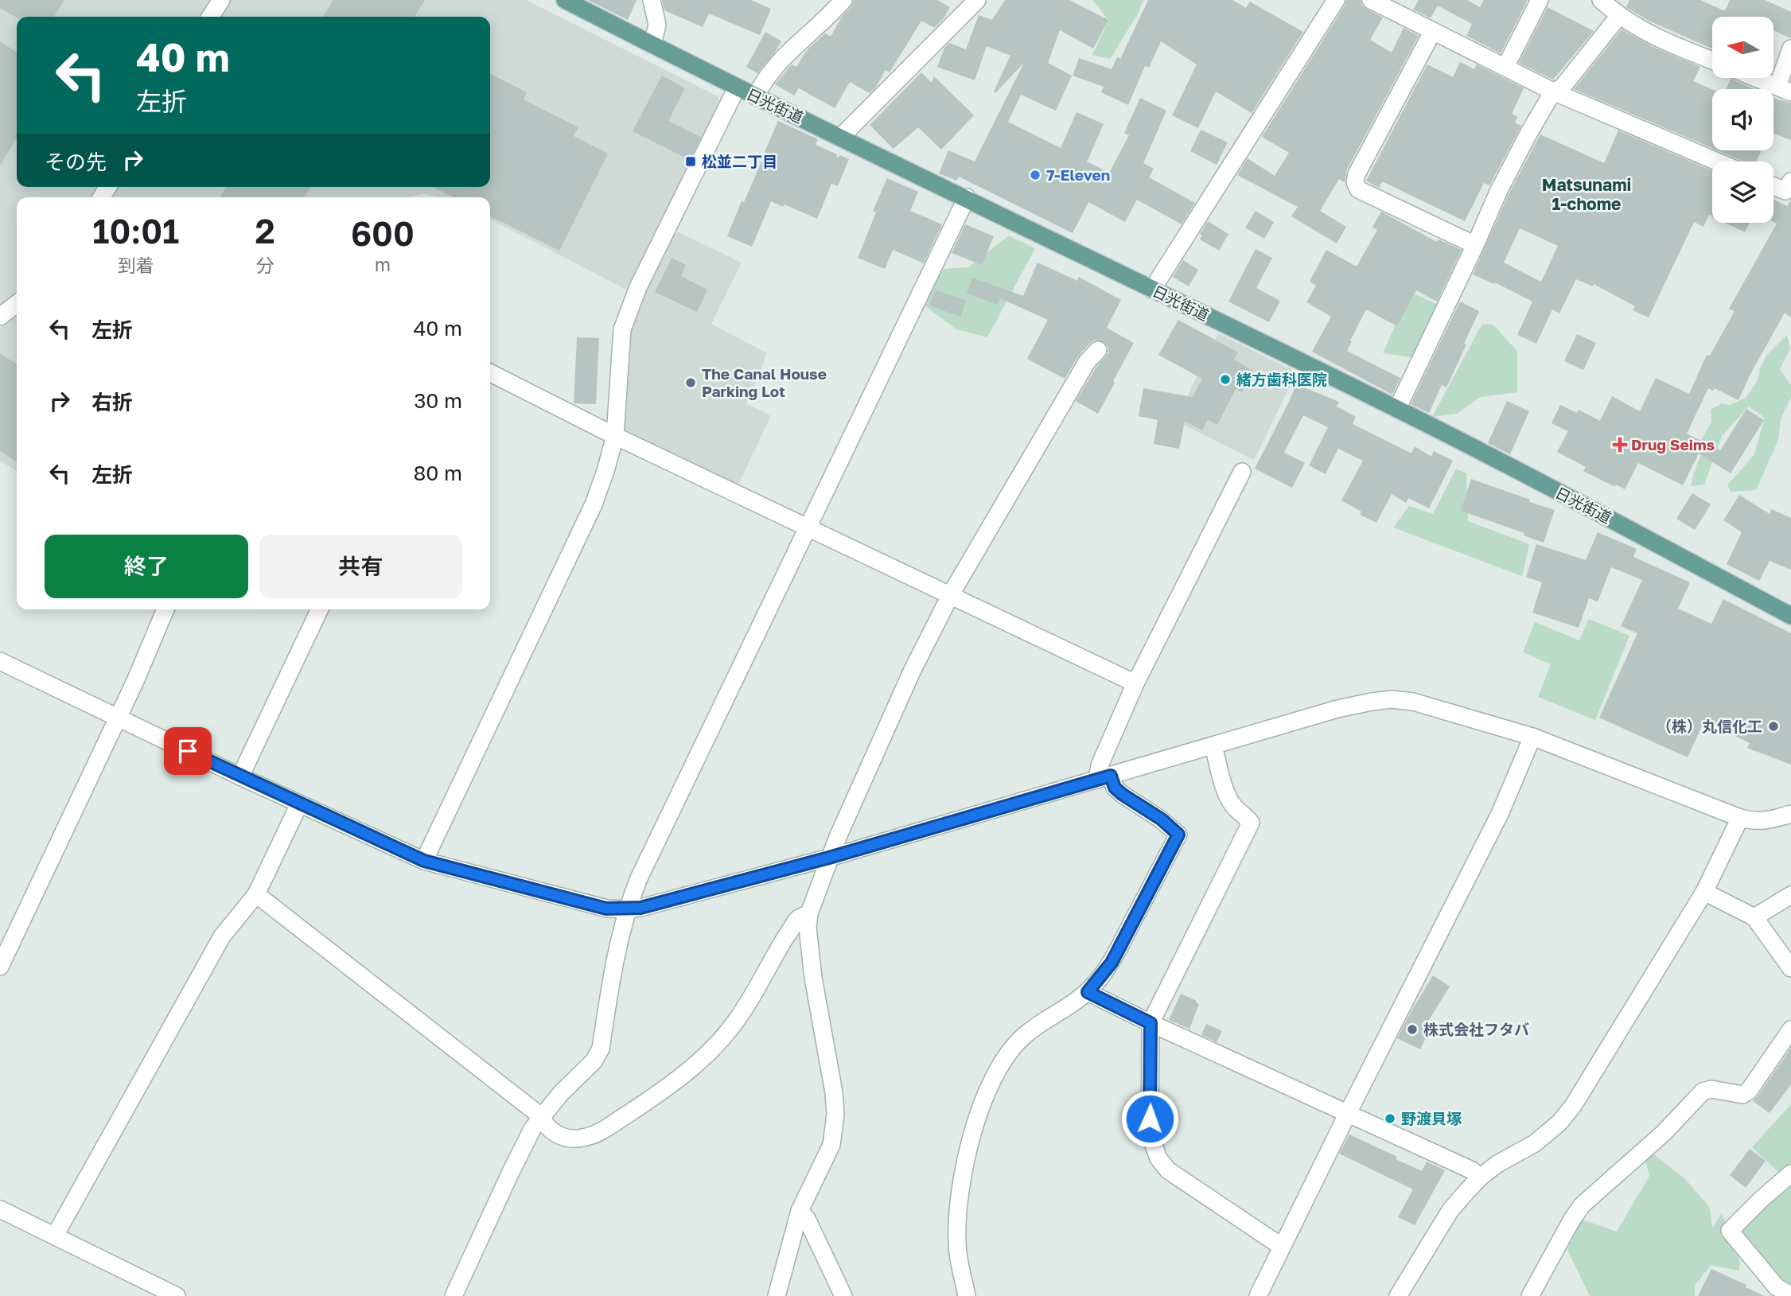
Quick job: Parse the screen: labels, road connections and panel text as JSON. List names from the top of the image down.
{
  "streets": {
    "main road": ["日光街道"]
  },
  "districts": ["Matsunami 1-chome"],
  "places": {
    "transit": ["松並二丁目"],
    "other": [
      "7-Eleven",
      "緒方歯科医院",
      "The Canal House Parking Lot",
      "（株）丸信化工",
      "株式会社フタバ",
      "野渡貝塚"
    ],
    "health": ["Drug Seims"]
  },
  "north": "left",
  "page": {
    "turn": ["40 m", "左折"],
    "then": "その先",
    "eta": [
      "10:01",
      "到着",
      "2",
      "分",
      "600",
      "m"
    ],
    "list": [
      {
        "name": "左折",
        "value": "40 m"
      },
      {
        "name": "右折",
        "value": "30 m"
      },
      {
        "name": "左折",
        "value": "80 m"
      }
    ],
    "buttons": ["終了", "共有"]
  }
}
